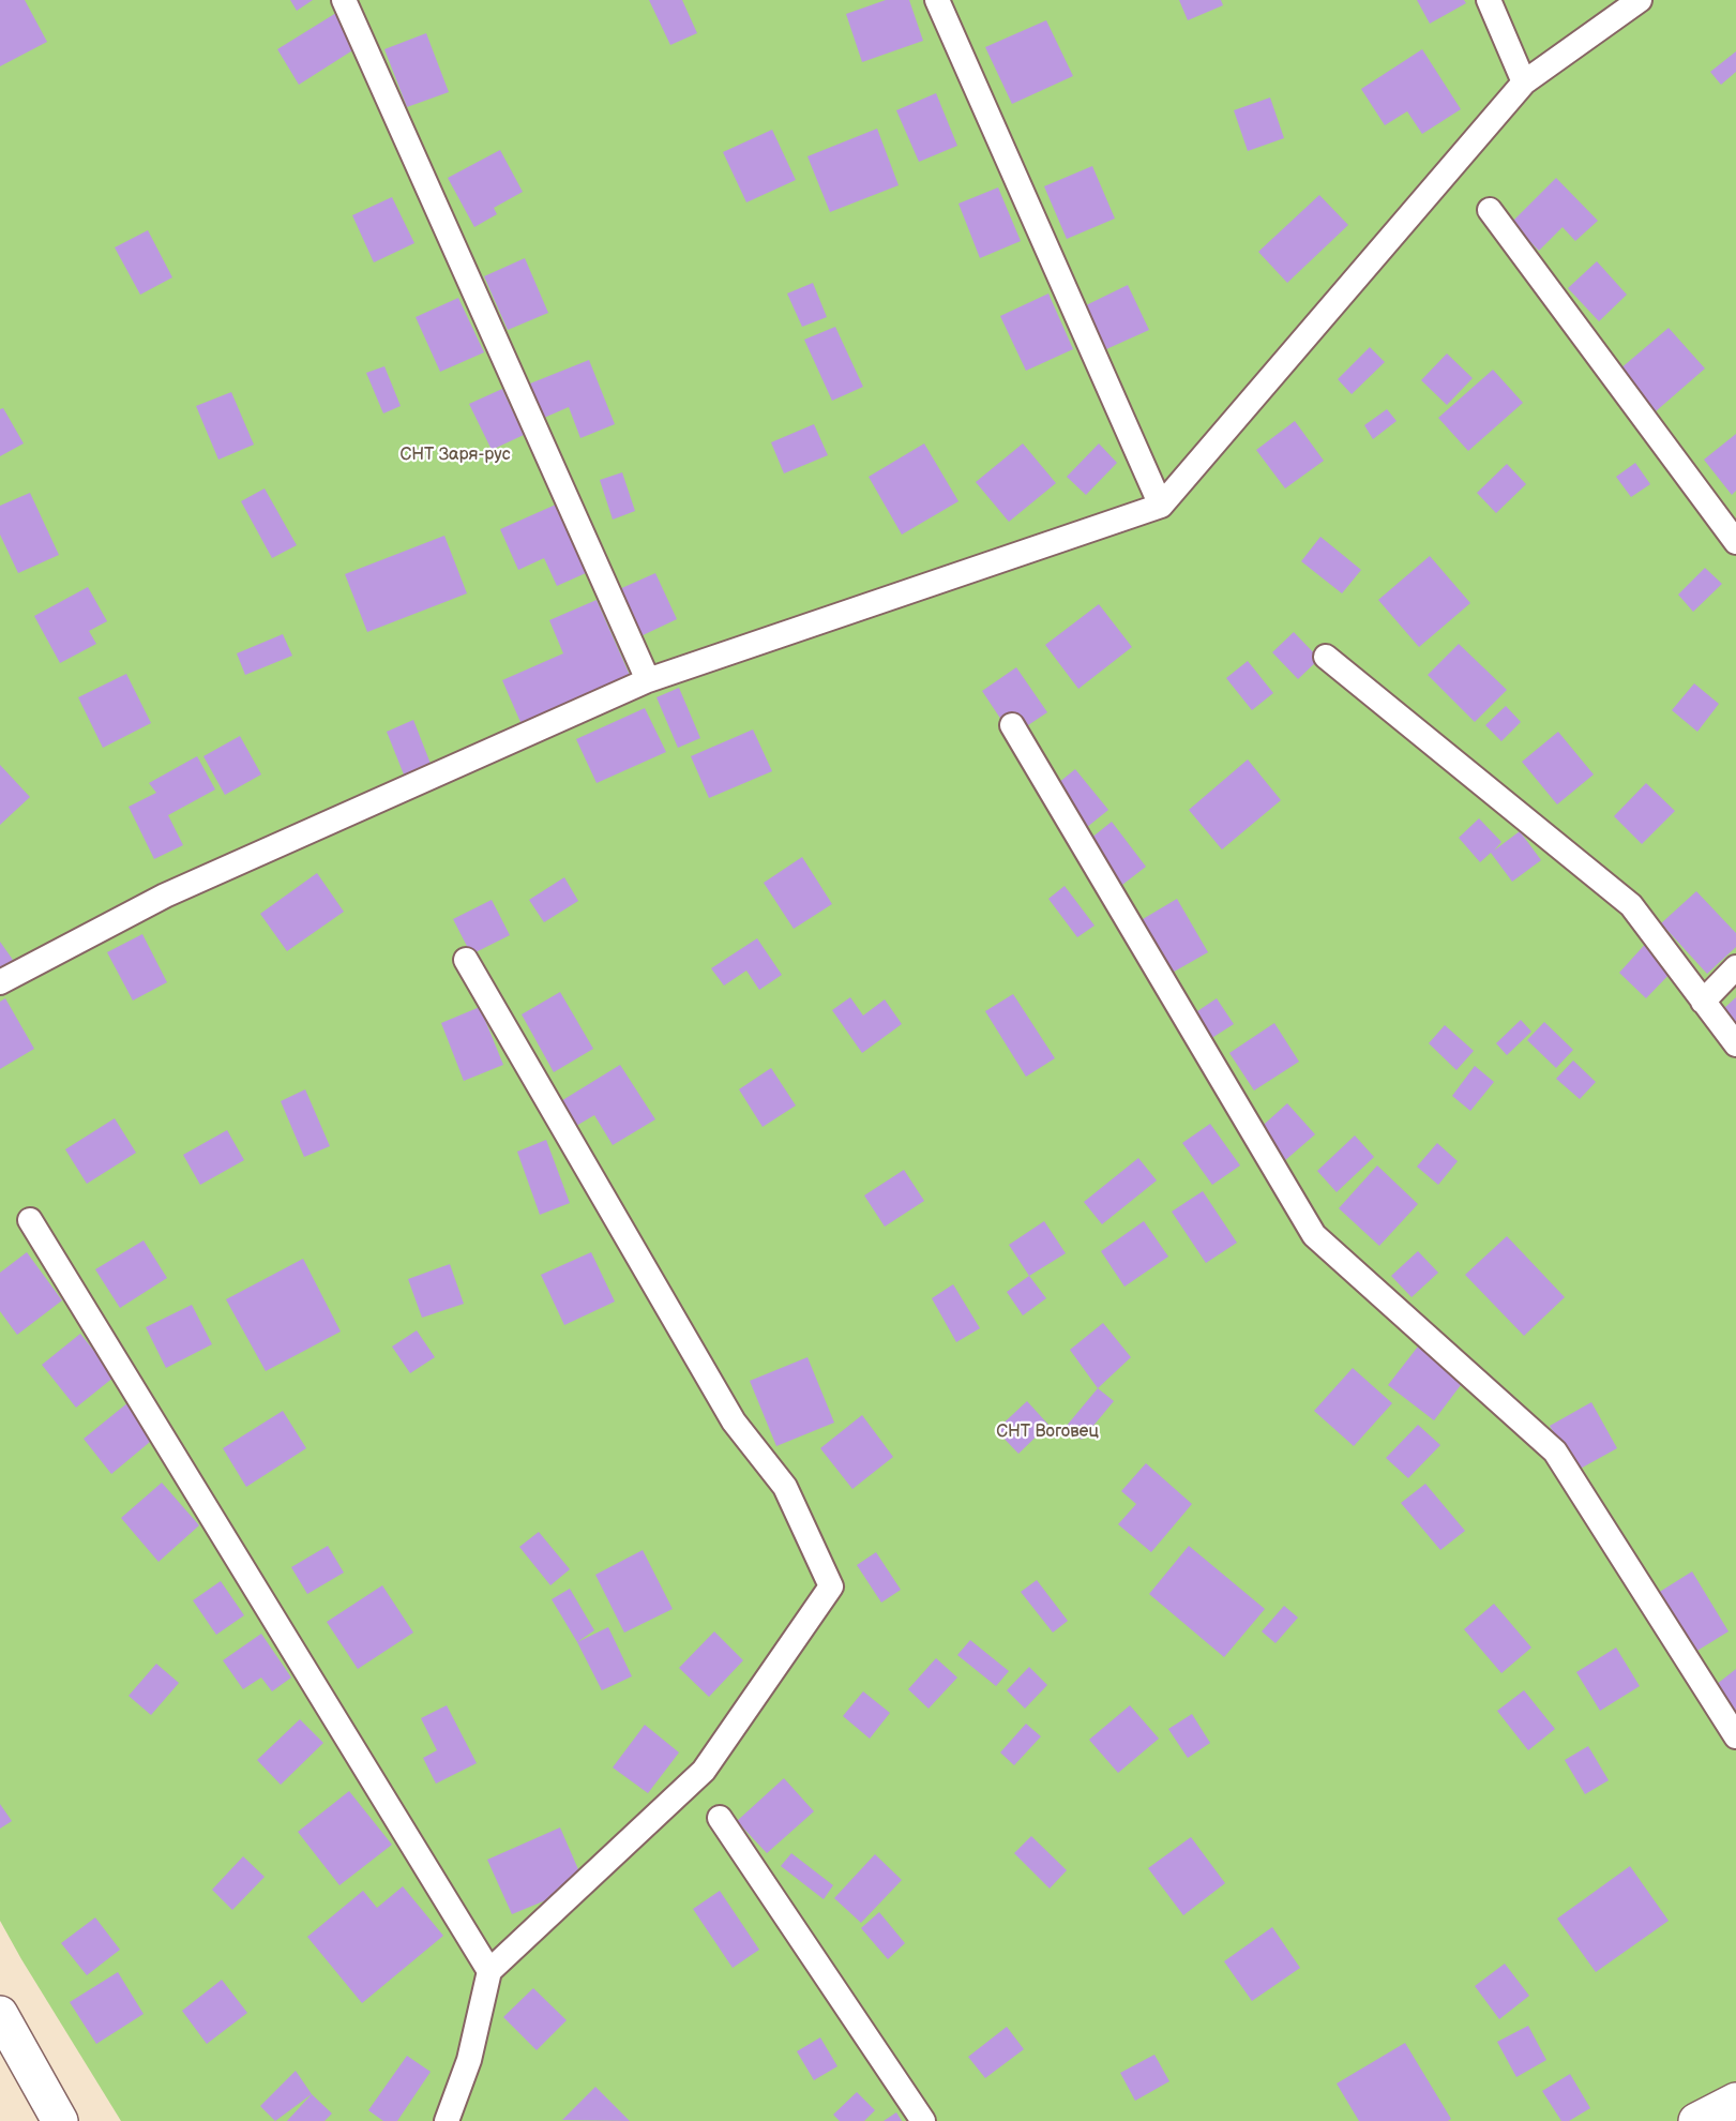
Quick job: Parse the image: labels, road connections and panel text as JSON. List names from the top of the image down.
{
  "parks": ["СНТ Заря-рус", "СНТ Воговец"]
}
